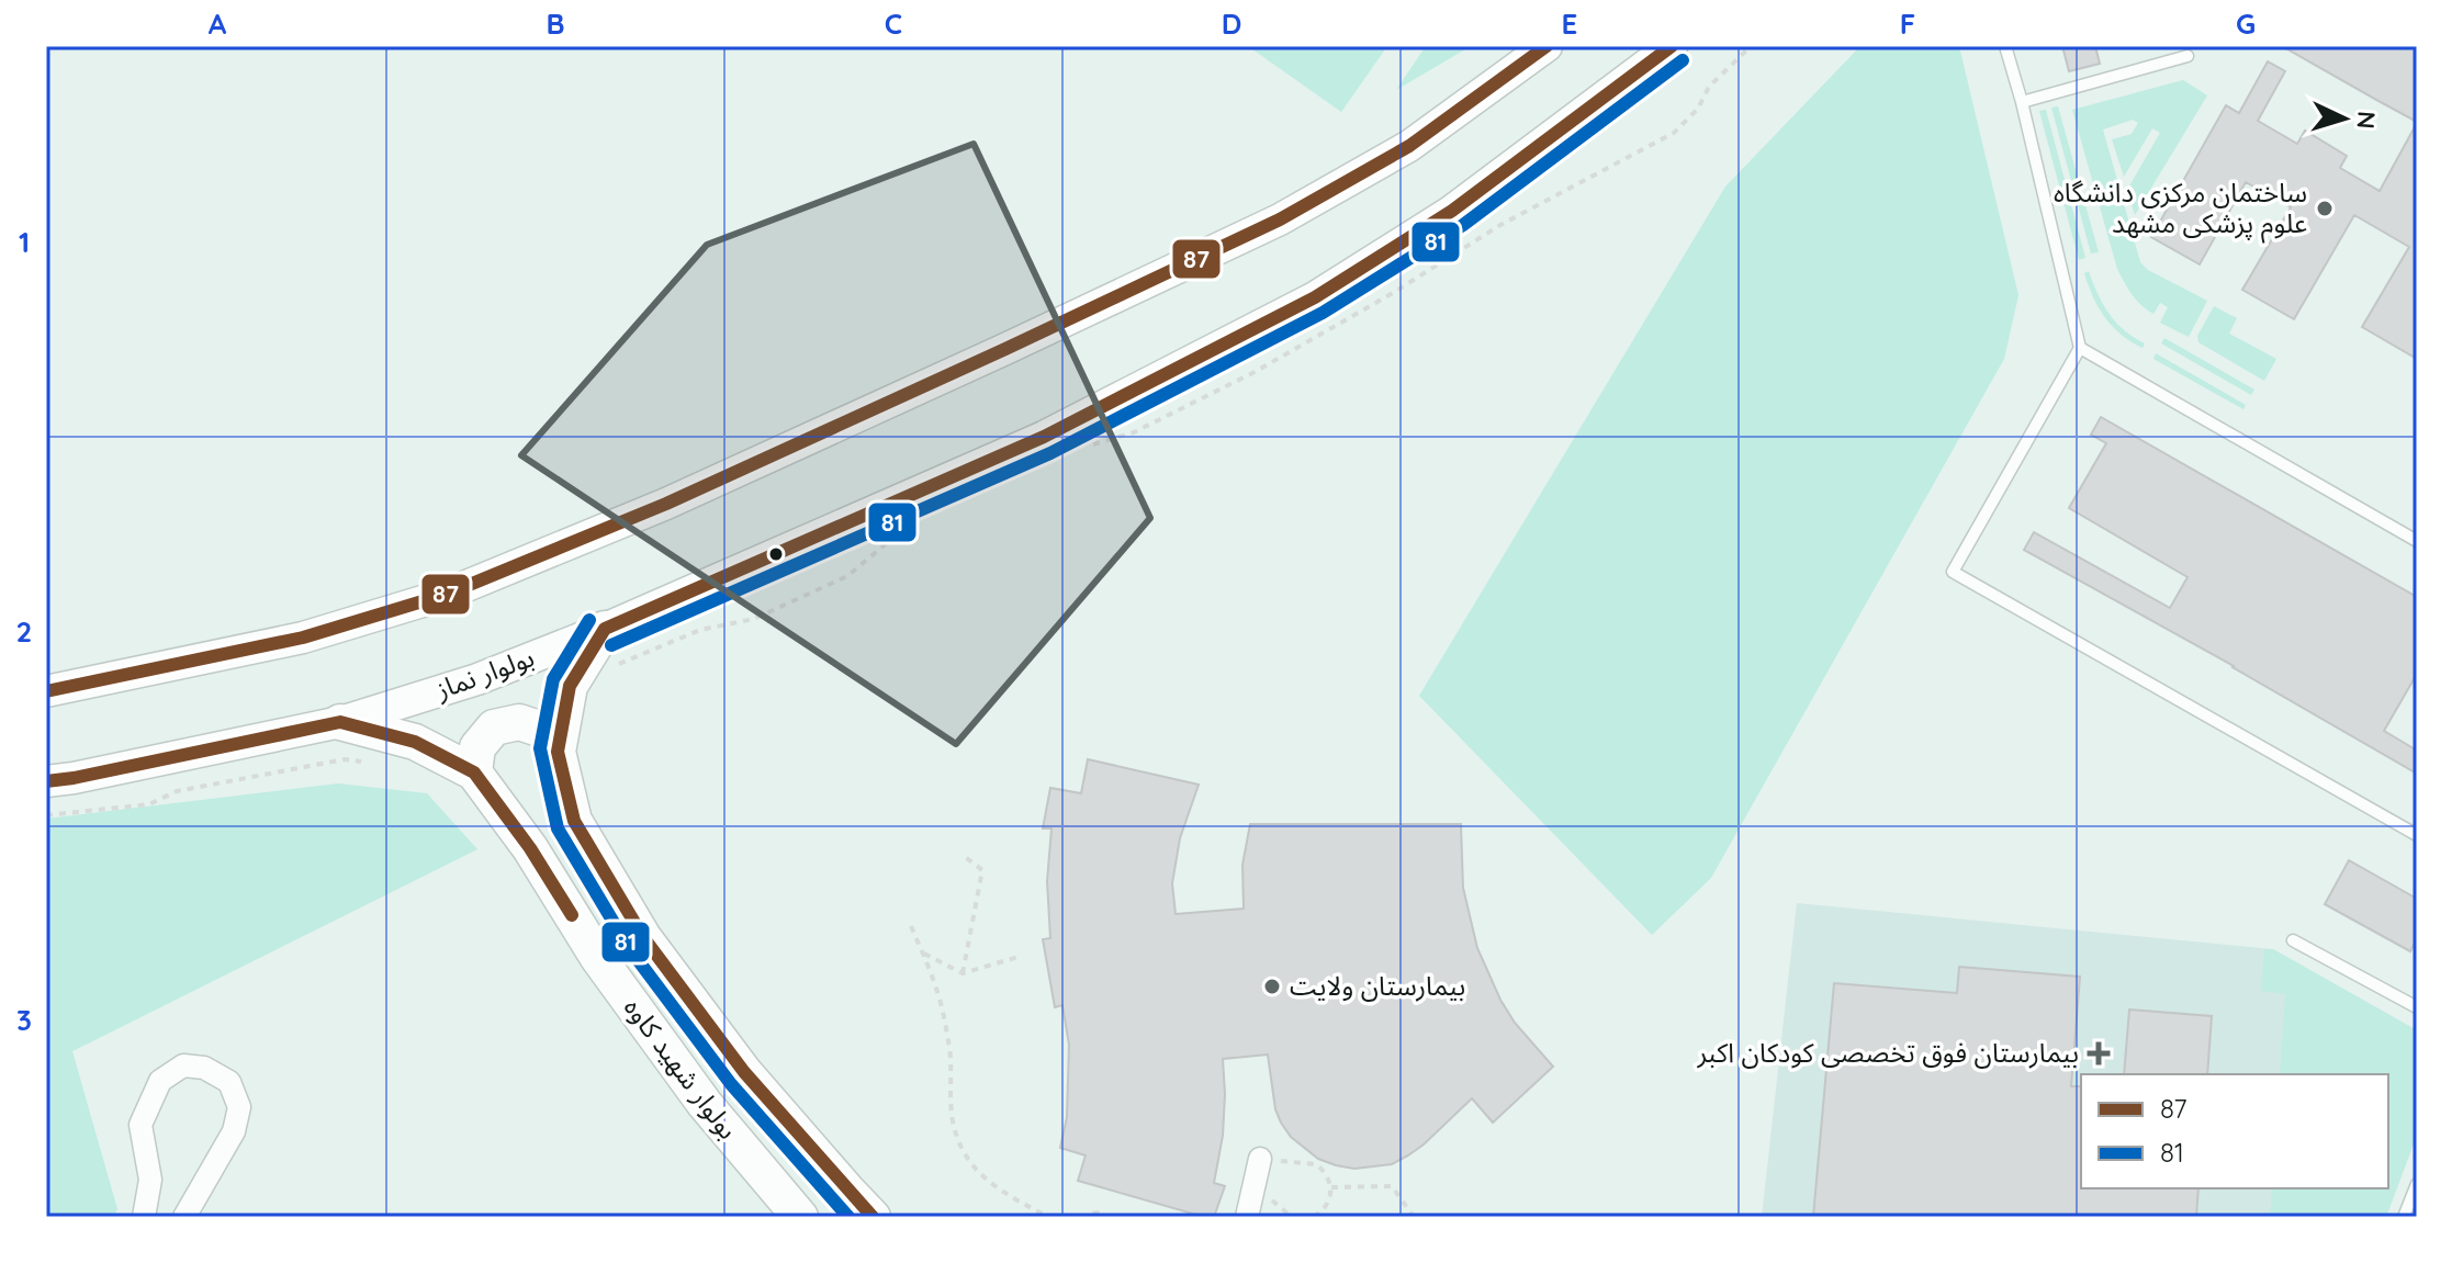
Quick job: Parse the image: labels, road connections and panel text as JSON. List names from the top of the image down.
{
  "streets": {
    "main road": ["بولوار نماز", "بولوار شهید کاوه"]
  },
  "crossings": [
    ["بولوار نماز", "بولوار شهید کاوه"]
  ],
  "places": {
    "other": ["ساختمان مرکزی دانشگاه علوم پزشکی مشهد", "بیمارستان ولایت"],
    "health": ["بیمارستان فوق تخصصی کودکان اکبر"]
  },
  "lines": ["transit line 87", "transit line 81"],
  "legend": ["87", "81"],
  "north": "right",
  "grid": {
    "columns": [
      "A",
      "B",
      "C",
      "D",
      "E",
      "F",
      "G"
    ],
    "rows": ["1", "2", "3"]
  }
}
